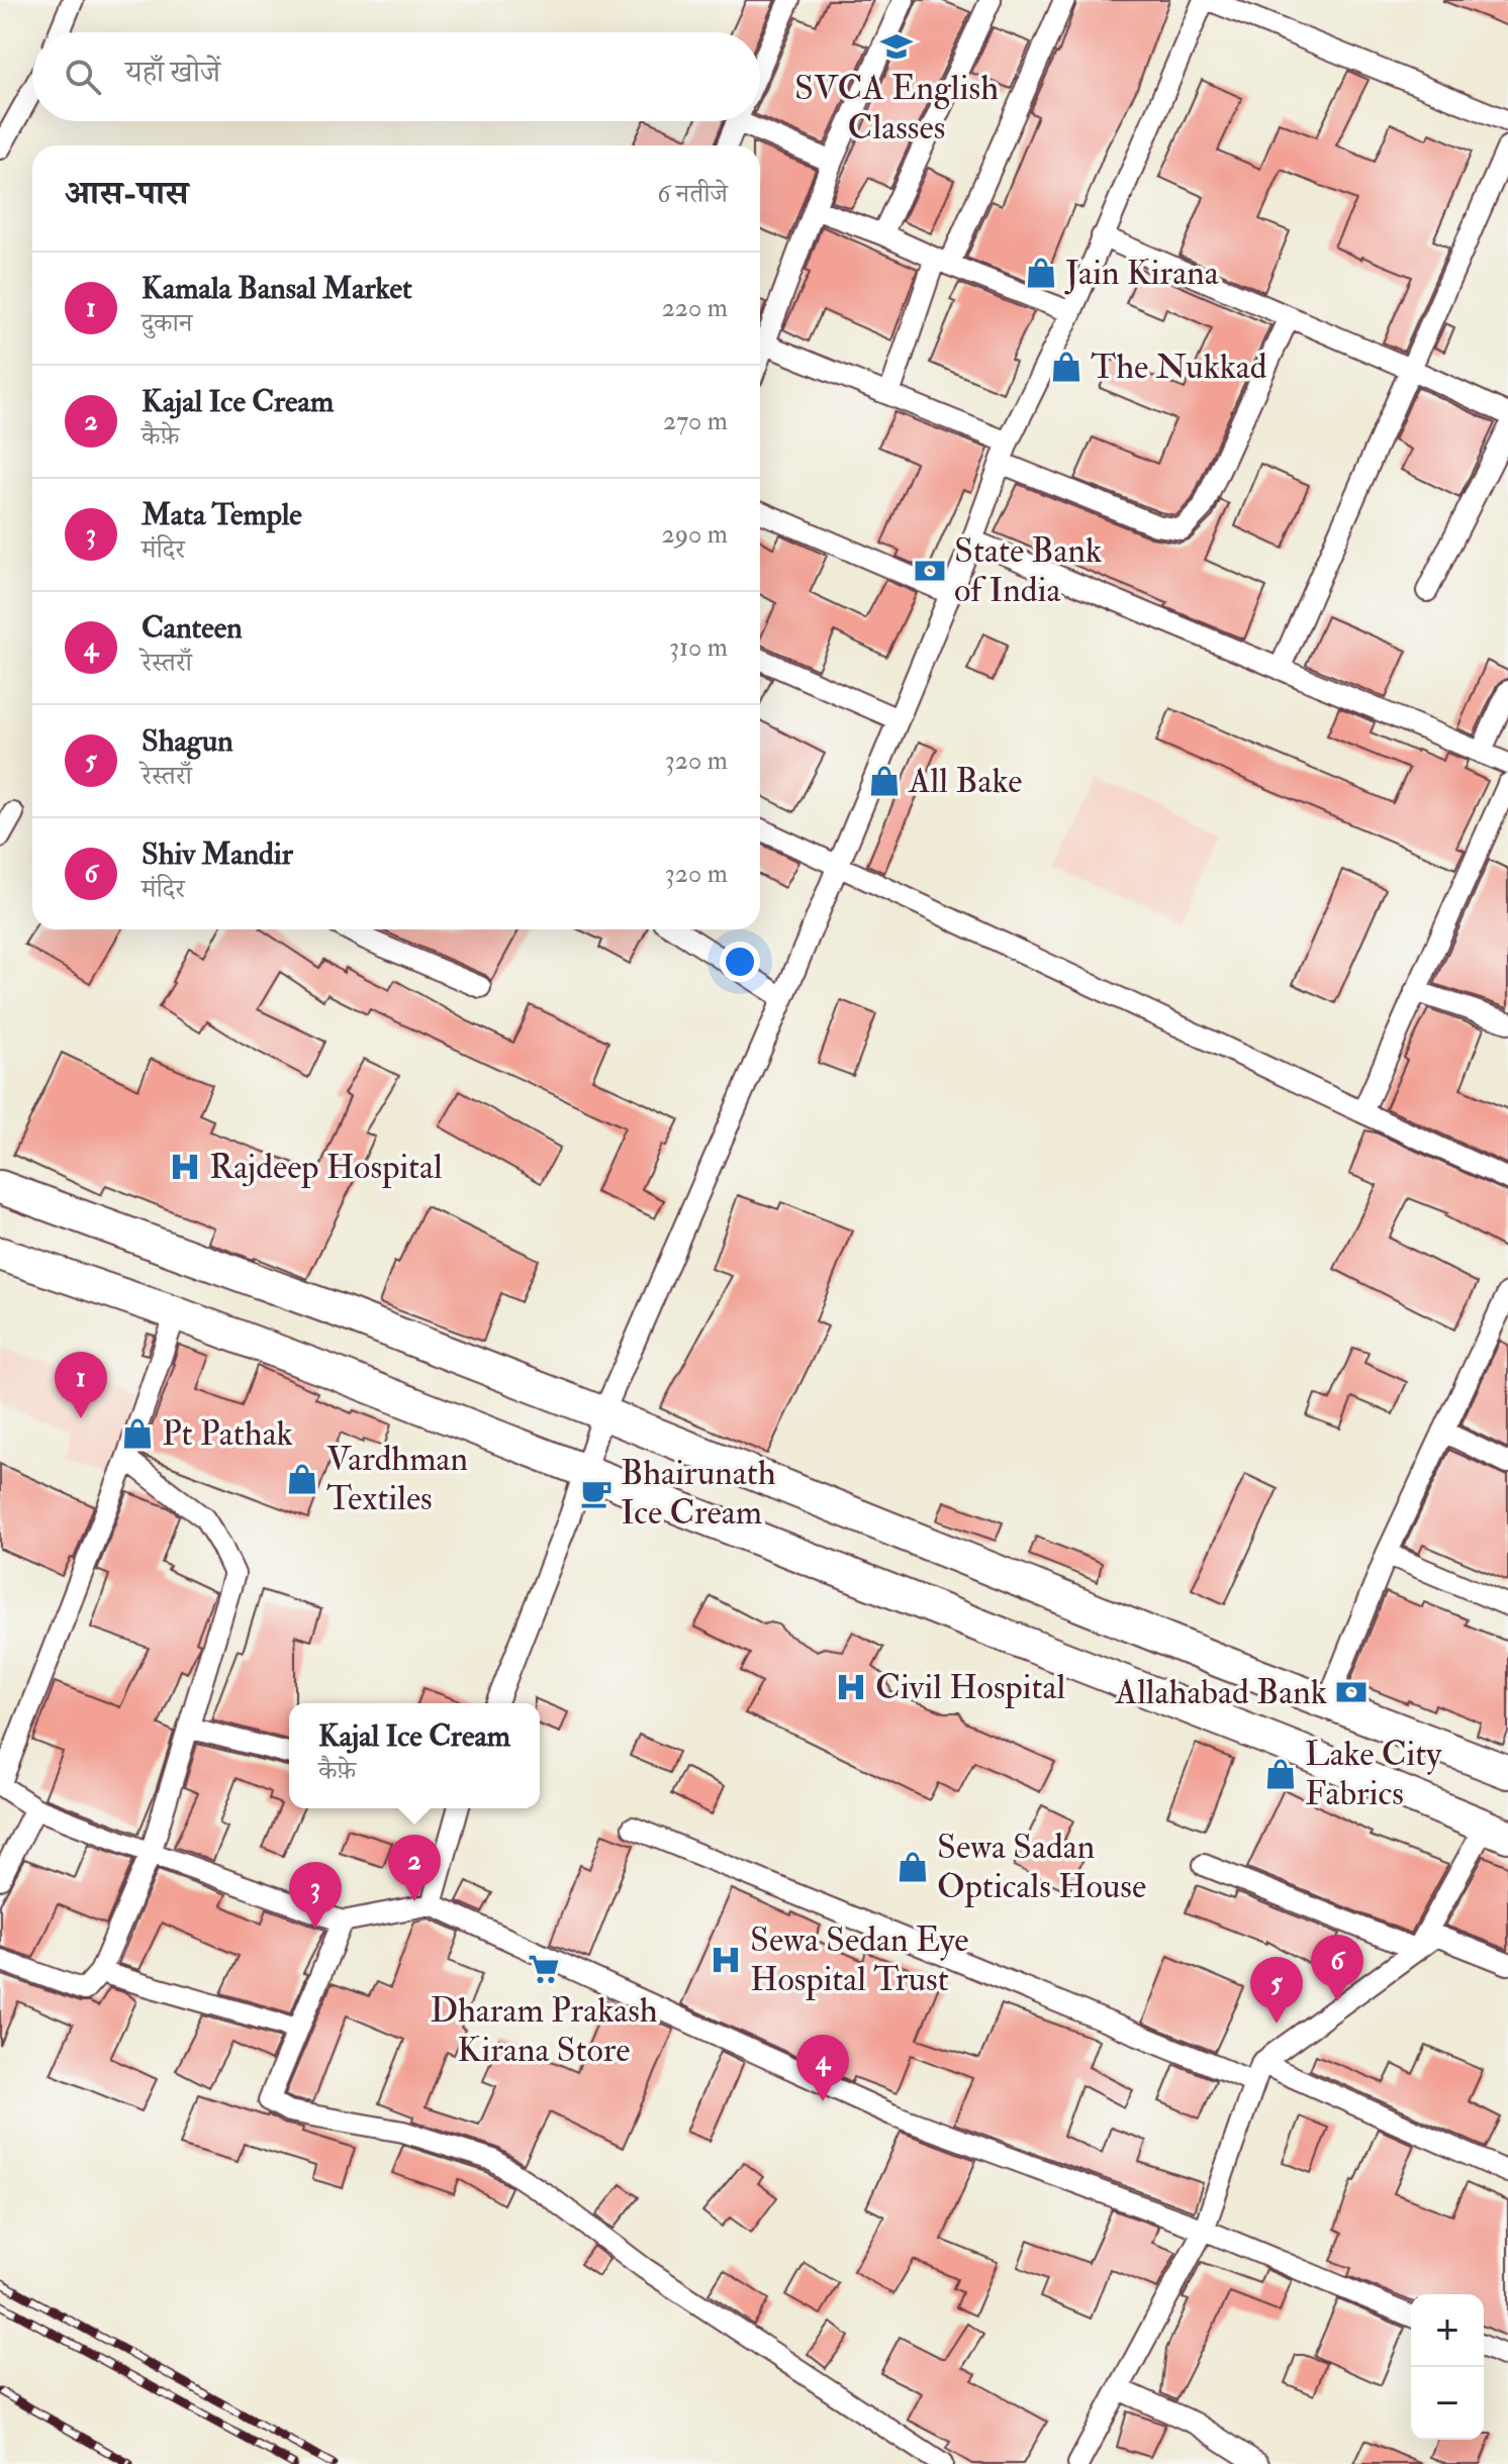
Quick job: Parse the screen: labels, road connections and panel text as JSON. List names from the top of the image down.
{
  "places": {
    "school or university": ["SVCA English Classes"],
    "shop": [
      "Jain Kirana",
      "The Nukkad",
      "All Bake",
      "Pt Pathak",
      "Vardhman Textiles",
      "Lake City Fabrics",
      "Sewa Sadan Opticals House"
    ],
    "bank": ["State Bank of India", "Allahabad Bank"],
    "hospital": ["Rajdeep Hospital", "Civil Hospital", "Sewa Sedan Eye Hospital Trust"],
    "cafe": ["Bhairunath Ice Cream"],
    "supermarket": ["Dharam Prakash Kirana Store"]
  },
  "page": {
    "search": "यहाँ खोजें",
    "heading": ["आस-पास", "6 नतीजे"],
    "list": [
      {
        "mark": "1",
        "name": "Kamala Bansal Market",
        "note": "दुकान",
        "value": "220 m"
      },
      {
        "mark": "2",
        "name": "Kajal Ice Cream",
        "note": "कैफ़े",
        "value": "270 m"
      },
      {
        "mark": "3",
        "name": "Mata Temple",
        "note": "मंदिर",
        "value": "290 m"
      },
      {
        "mark": "4",
        "name": "Canteen",
        "note": "रेस्तराँ",
        "value": "310 m"
      },
      {
        "mark": "5",
        "name": "Shagun",
        "note": "रेस्तराँ",
        "value": "320 m"
      },
      {
        "mark": "6",
        "name": "Shiv Mandir",
        "note": "मंदिर",
        "value": "320 m"
      }
    ],
    "pins": [
      "1",
      "2",
      "3",
      "6",
      "5",
      "4"
    ],
    "popup": ["Kajal Ice Cream", "कैफ़े"],
    "map_buttons": ["+", "−"]
  }
}
